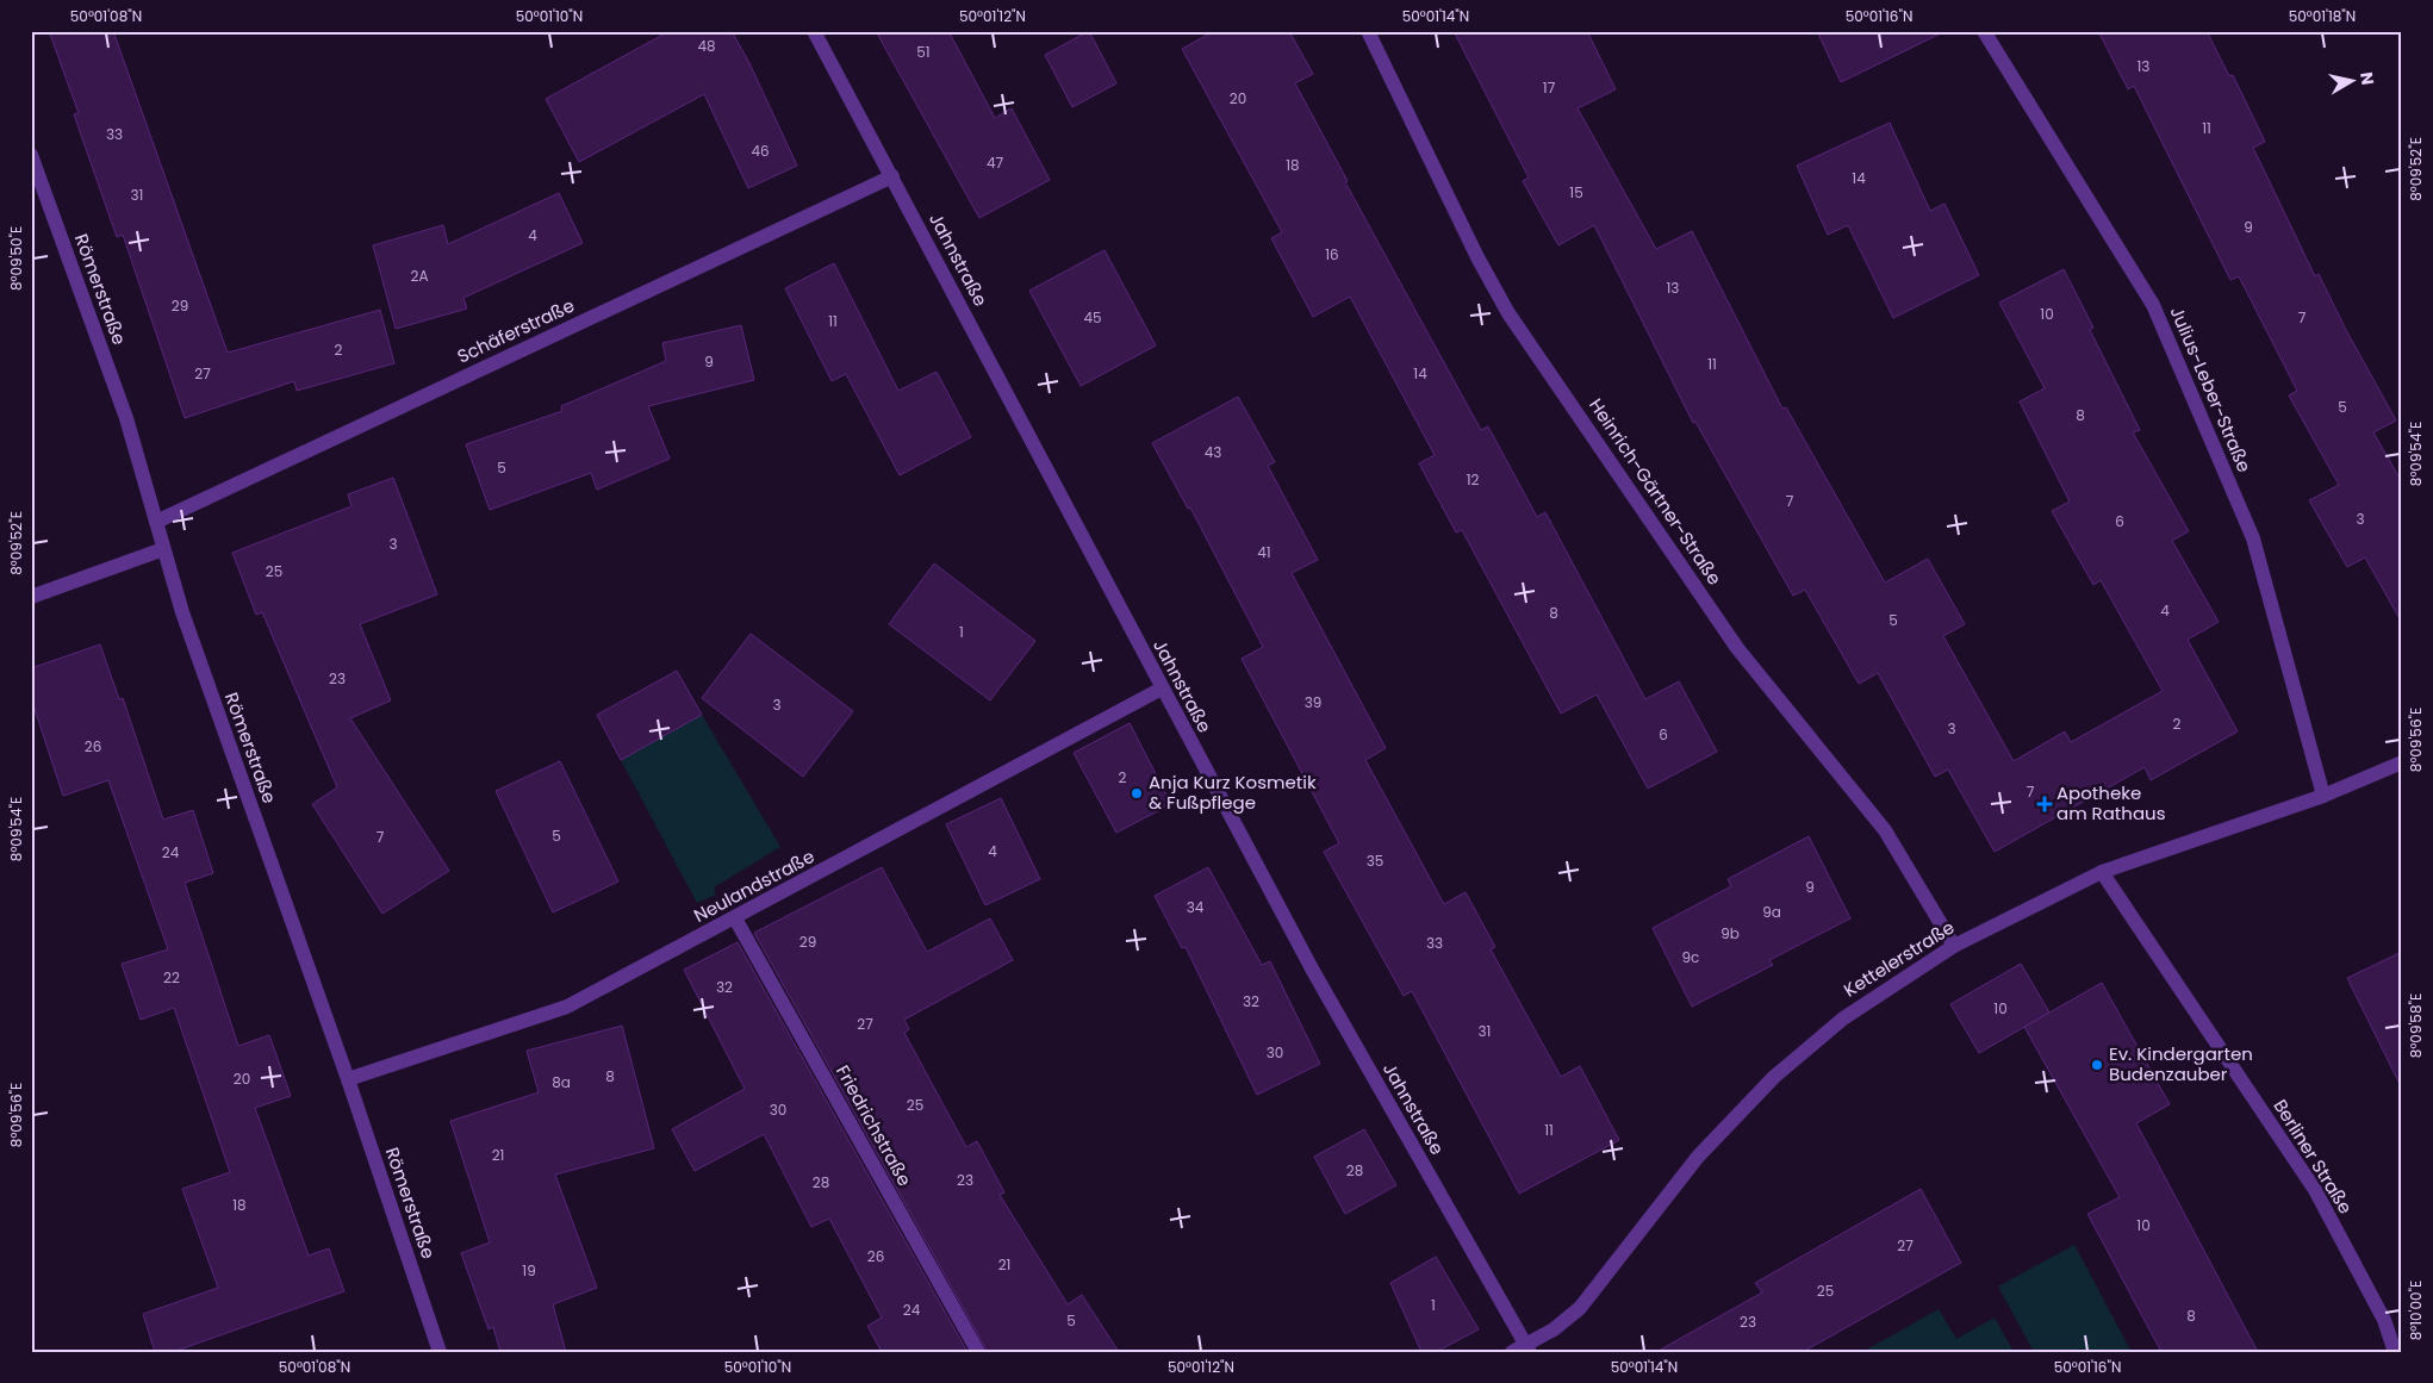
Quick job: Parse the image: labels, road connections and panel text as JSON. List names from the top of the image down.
{
  "streets": {
    "street": [
      "Jahnstraße",
      "Römerstraße",
      "Schäferstraße",
      "Julius-Leber-Straße",
      "Heinrich-Gärtner-Straße",
      "Neulandstraße",
      "Kettelerstraße",
      "Friedrichstraße",
      "Berliner Straße"
    ]
  },
  "crossings": [
    ["Jahnstraße", "Schäferstraße"],
    ["Jahnstraße", "Neulandstraße"],
    ["Jahnstraße", "Kettelerstraße"],
    ["Römerstraße", "Schäferstraße"],
    ["Römerstraße", "Neulandstraße"],
    ["Julius-Leber-Straße", "Kettelerstraße"],
    ["Heinrich-Gärtner-Straße", "Kettelerstraße"],
    ["Neulandstraße", "Friedrichstraße"],
    ["Kettelerstraße", "Berliner Straße"]
  ],
  "places": {
    "other": ["Anja Kurz Kosmetik & Fußpflege", "Ev. Kindergarten Budenzauber"],
    "health": ["Apotheke am Rathaus"]
  },
  "house_numbers": [
    "48",
    "51",
    "13",
    "17",
    "20",
    "11",
    "33",
    "46",
    "47",
    "18",
    "14",
    "15",
    "31",
    "9",
    "4",
    "16",
    "2A",
    "13",
    "29",
    "10",
    "45",
    "7",
    "11",
    "2",
    "9",
    "11",
    "27",
    "14",
    "5",
    "8",
    "43",
    "5",
    "12",
    "7",
    "3",
    "6",
    "3",
    "41",
    "25",
    "4",
    "8",
    "5",
    "1",
    "23",
    "39",
    "3",
    "2",
    "3",
    "6",
    "26",
    "2",
    "7",
    "5",
    "7",
    "4",
    "24",
    "35",
    "9",
    "34",
    "9a",
    "9b",
    "29",
    "33",
    "9c",
    "22",
    "32",
    "32",
    "10",
    "27",
    "31",
    "30",
    "8",
    "20",
    "8a",
    "25",
    "30",
    "11",
    "21",
    "28",
    "23",
    "28",
    "18",
    "10",
    "27",
    "26",
    "21",
    "19",
    "25",
    "1",
    "24",
    "8",
    "5",
    "23"
  ],
  "north": "right",
  "coordinates": [
    "50°01'08\"N",
    "50°01'10\"N",
    "50°01'12\"N",
    "50°01'14\"N",
    "50°01'16\"N",
    "50°01'18\"N",
    "8°09'52\"E",
    "8°09'50\"E",
    "8°09'54\"E",
    "8°09'56\"E",
    "8°09'58\"E",
    "8°10'00\"E"
  ]
}
